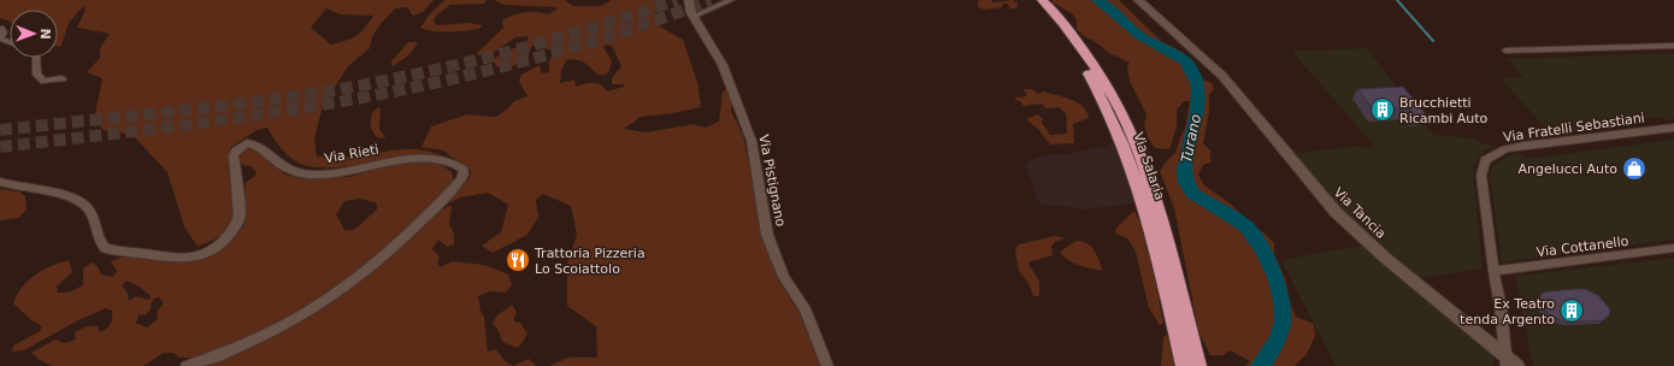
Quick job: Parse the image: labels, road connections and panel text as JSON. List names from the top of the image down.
{
  "streets": {
    "highway": ["Via Salaria"],
    "main road": ["Via Tancia"],
    "street": [
      "Via Fratelli Sebastiani",
      "Via Rieti",
      "Via Pistignano",
      "Via Cottanello"
    ]
  },
  "crossings": [
    ["Via Fratelli Sebastiani", "Via Tancia"],
    ["Via Fratelli Sebastiani", "Via Cottanello"]
  ],
  "water": ["Turano"],
  "places": {
    "building": ["Brucchietti Ricambi Auto", "Ex Teatro tenda Argento"],
    "shop": ["Angelucci Auto"],
    "restaurant": ["Trattoria Pizzeria Lo Scoiattolo"]
  },
  "north": "right"
}
